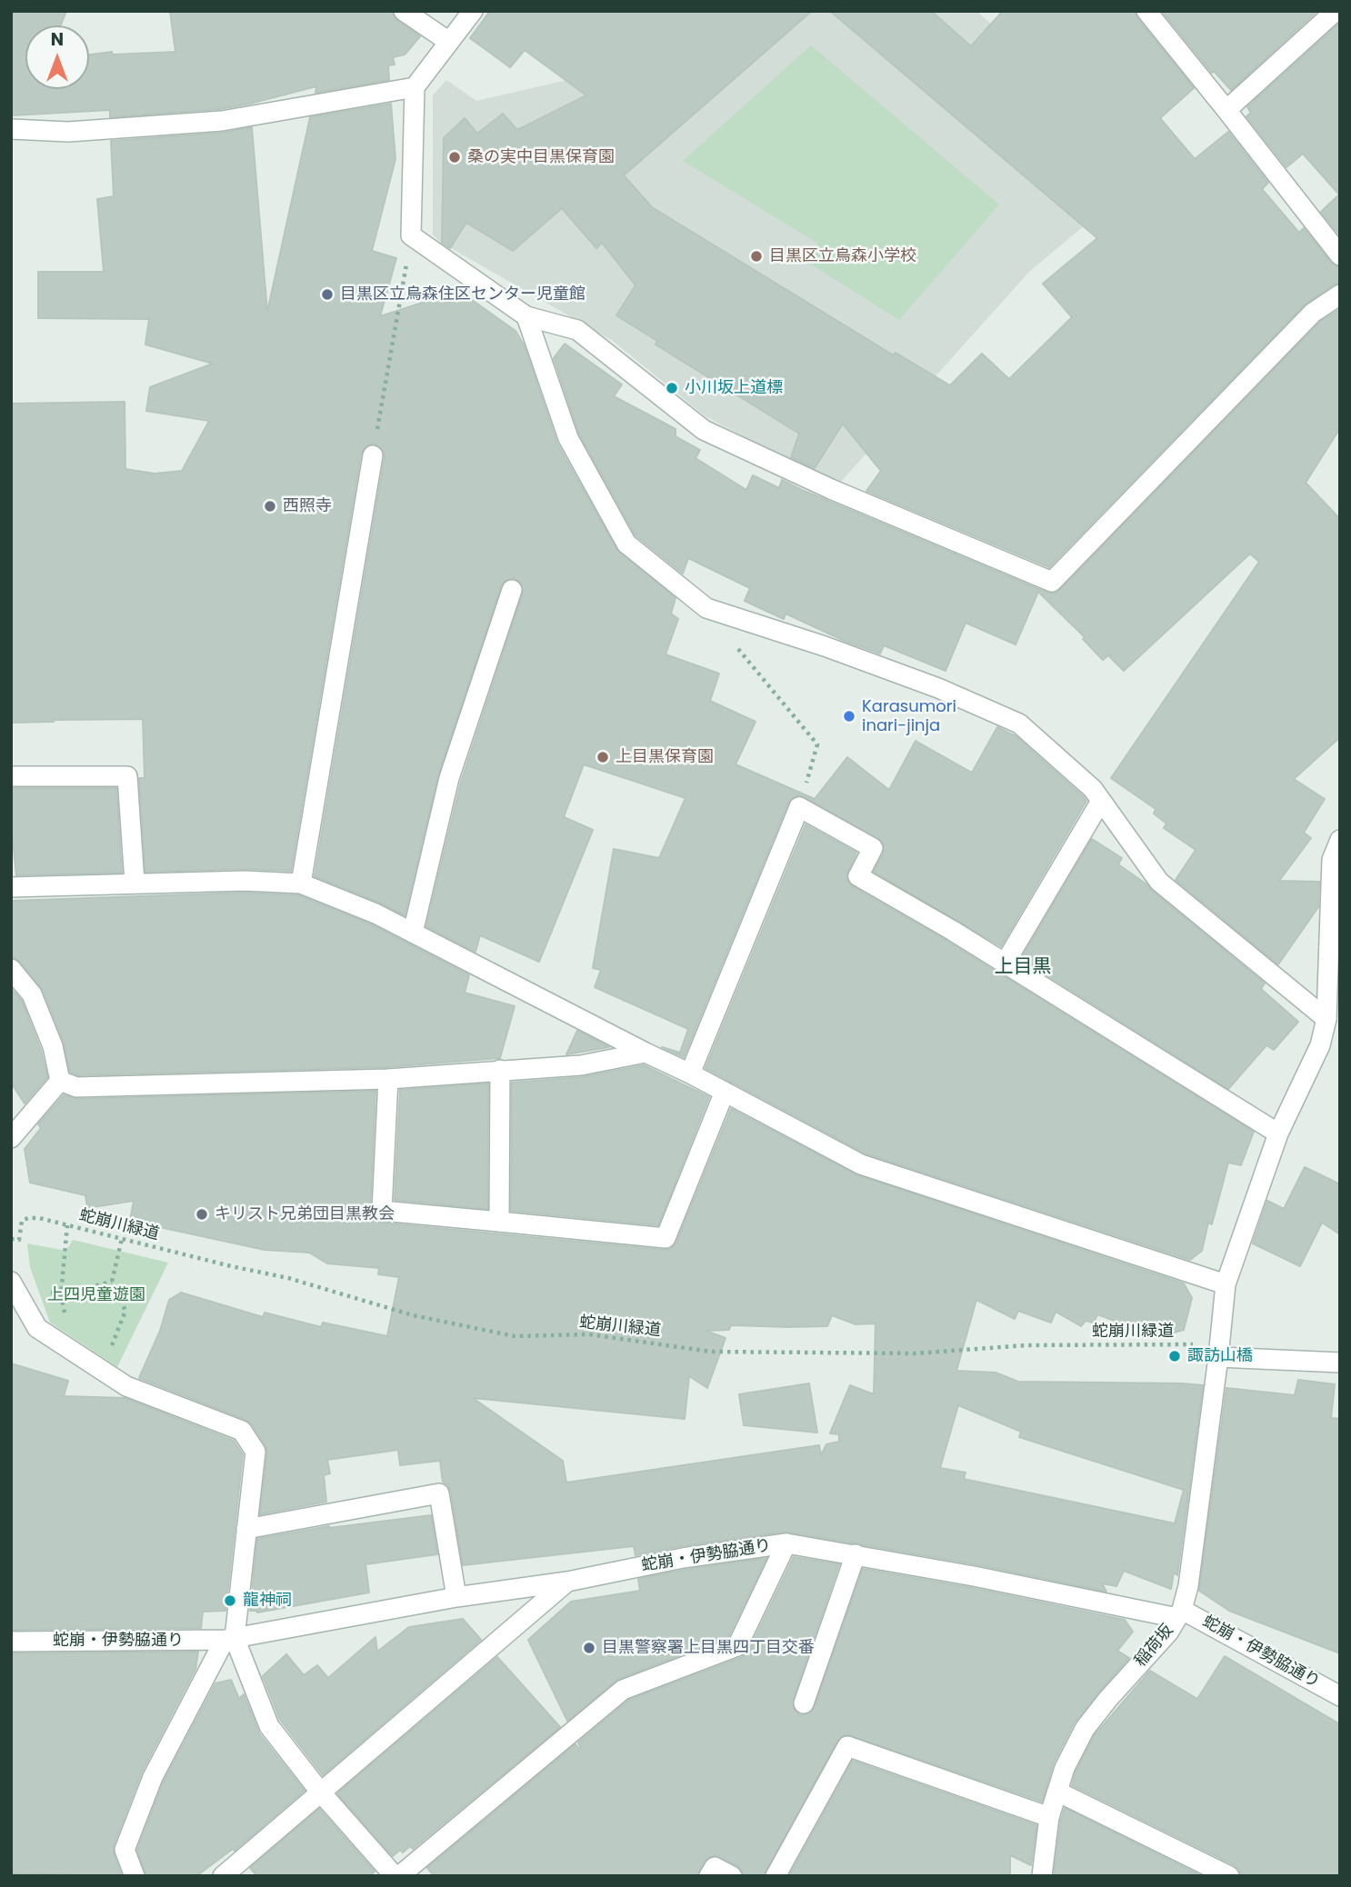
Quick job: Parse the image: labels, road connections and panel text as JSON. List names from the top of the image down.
{
  "streets": {
    "street": ["蛇崩・伊勢脇通り", "稲荷坂"],
    "path": ["蛇崩川緑道"]
  },
  "crossings": [
    ["蛇崩川緑道", "稲荷坂"],
    ["蛇崩・伊勢脇通り", "稲荷坂"]
  ],
  "districts": ["上目黒"],
  "parks": ["上四児童遊園"],
  "places": [
    "桑の実中目黒保育園",
    "目黒区立烏森小学校",
    "目黒区立烏森住区センター児童館",
    "小川坂上道標",
    "西照寺",
    "Karasumori inari-jinja",
    "上目黒保育園",
    "キリスト兄弟団目黒教会",
    "諏訪山橋",
    "龍神祠",
    "目黒警察署上目黒四丁目交番"
  ],
  "north": "top"
}
